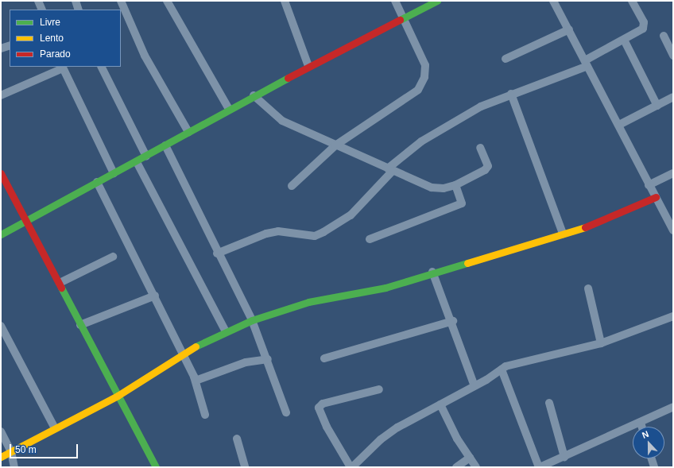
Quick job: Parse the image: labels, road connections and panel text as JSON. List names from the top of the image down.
{
  "legend": ["Livre", "Lento", "Parado"],
  "scale_bar": "50 m",
  "north": "top"
}
